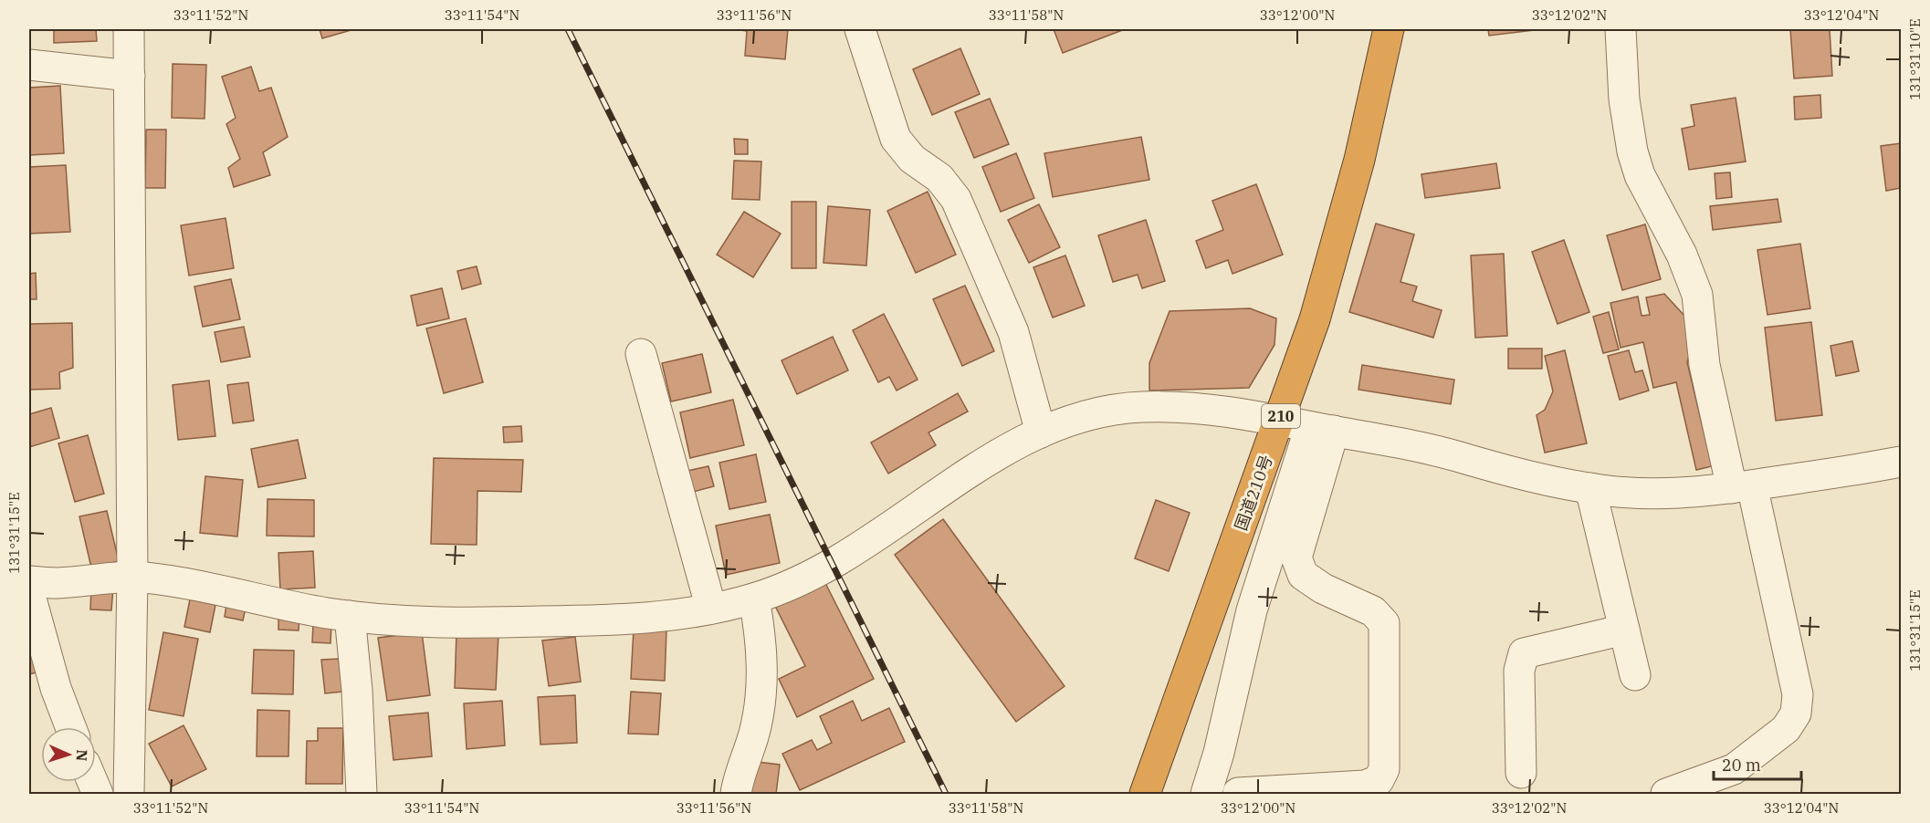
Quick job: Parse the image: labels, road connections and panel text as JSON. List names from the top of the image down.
{
  "streets": {
    "highway": ["210", "国道210号"]
  },
  "scale_bar": "20 m",
  "north": "right",
  "coordinates": [
    "33°11'52\"N",
    "33°11'54\"N",
    "33°11'56\"N",
    "33°11'58\"N",
    "33°12'00\"N",
    "33°12'02\"N",
    "33°12'04\"N",
    "131°31'10\"E",
    "131°31'15\"E"
  ]
}
